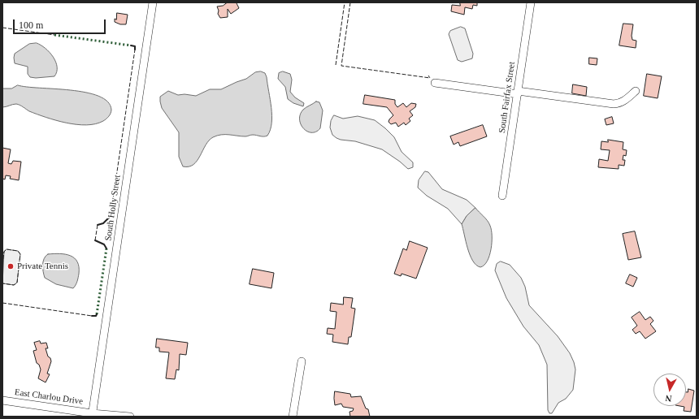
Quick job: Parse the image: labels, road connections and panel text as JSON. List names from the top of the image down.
{
  "streets": {
    "street": ["South Fairfax Street", "South Holly Street", "East Charlou Drive"]
  },
  "crossings": [
    ["South Holly Street", "East Charlou Drive"]
  ],
  "places": ["Private Tennis"],
  "scale_bar": "100 m",
  "north": "bottom"
}
